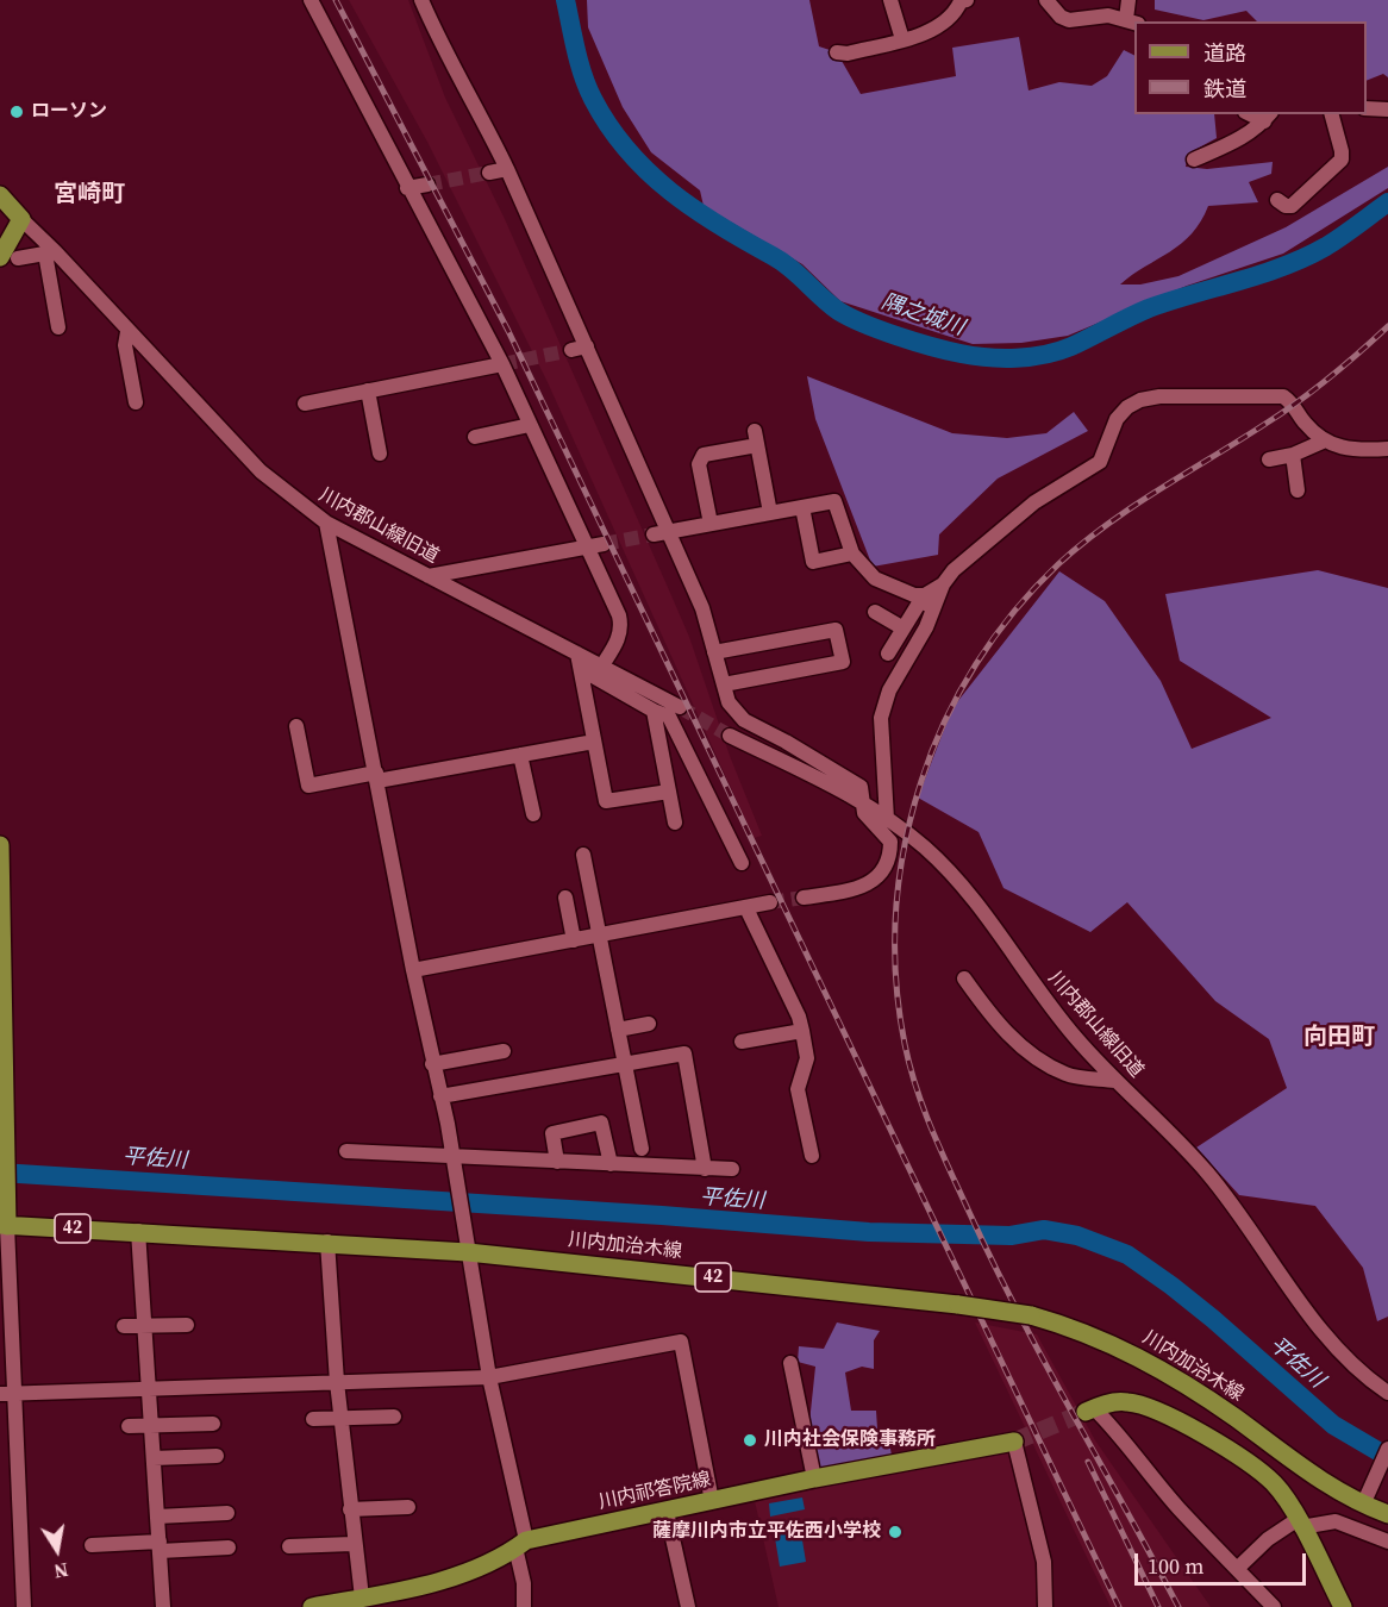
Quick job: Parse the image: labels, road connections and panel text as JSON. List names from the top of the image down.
{
  "streets": {
    "main road": ["42", "川内加治木線", "川内祁答院線"],
    "street": ["川内郡山線旧道"]
  },
  "districts": ["宮崎町", "向田町"],
  "water": ["隅之城川", "平佐川"],
  "places": ["ローソン", "川内社会保険事務所", "薩摩川内市立平佐西小学校"],
  "legend": ["道路", "鉄道"],
  "scale_bar": "100 m",
  "north": "bottom"
}
